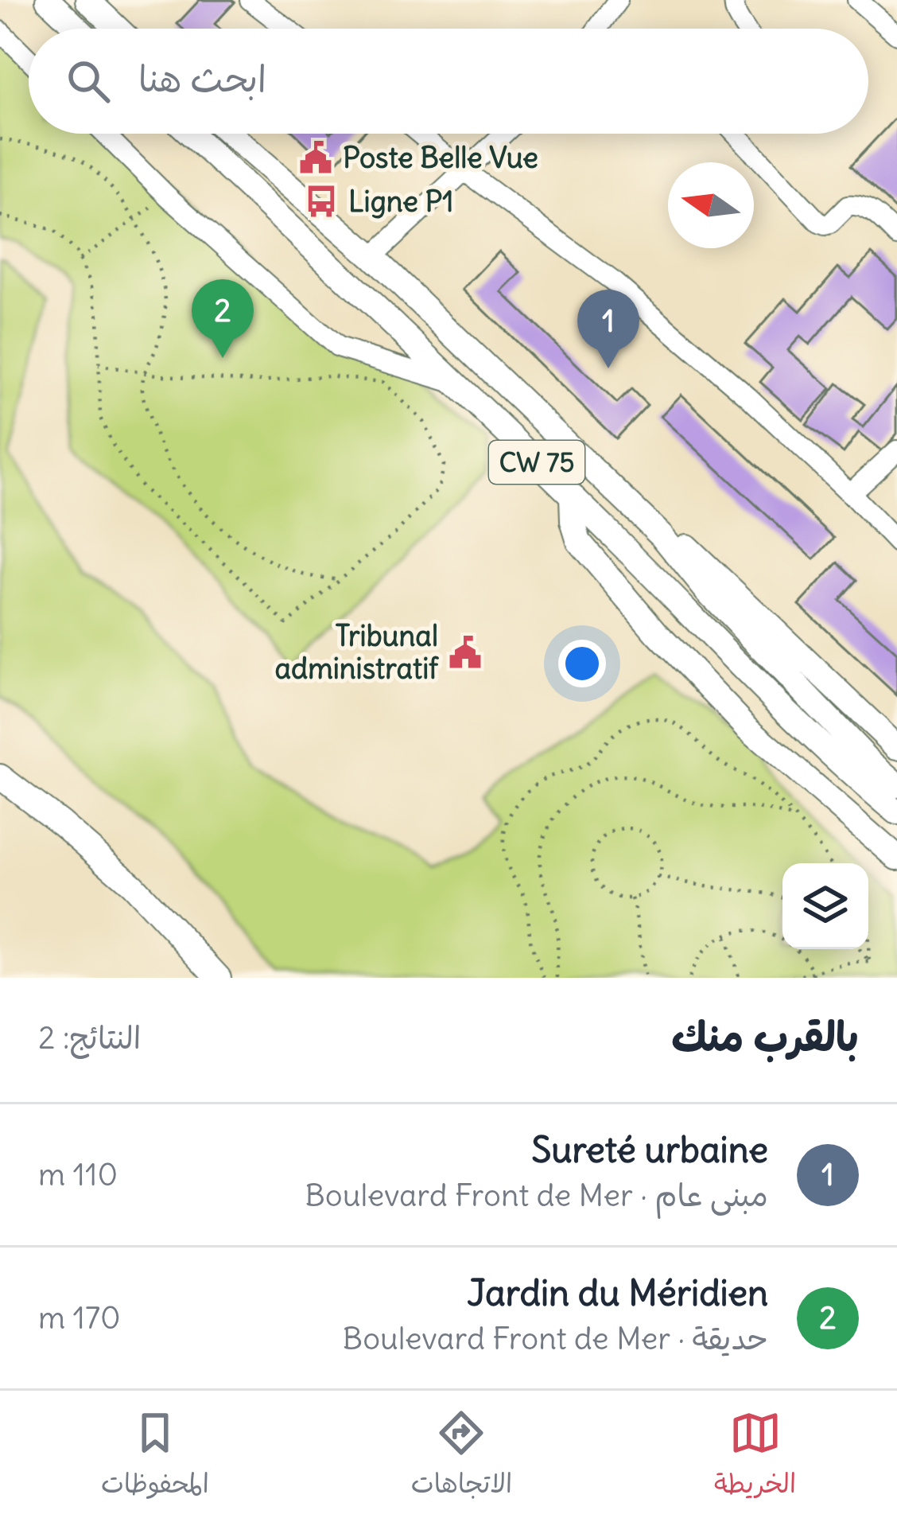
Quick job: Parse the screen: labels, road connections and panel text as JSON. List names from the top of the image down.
{
  "streets": {
    "main road": ["CW 75"]
  },
  "places": {
    "public building": ["Poste Belle Vue", "Tribunal administratif"],
    "bus stop": ["Ligne P1"]
  },
  "north": "left",
  "page": {
    "search": "ابحث هنا",
    "pins": ["2", "1"],
    "heading": ["بالقرب منك", "النتائج: 2"],
    "list": [
      {
        "mark": "1",
        "name": "Sureté urbaine",
        "note": "مبنى عام · Boulevard Front de Mer",
        "value": "110 m"
      },
      {
        "mark": "2",
        "name": "Jardin du Méridien",
        "note": "حديقة · Boulevard Front de Mer",
        "value": "170 m"
      }
    ],
    "nav": ["الخريطة", "الاتجاهات", "المحفوظات"]
  }
}
